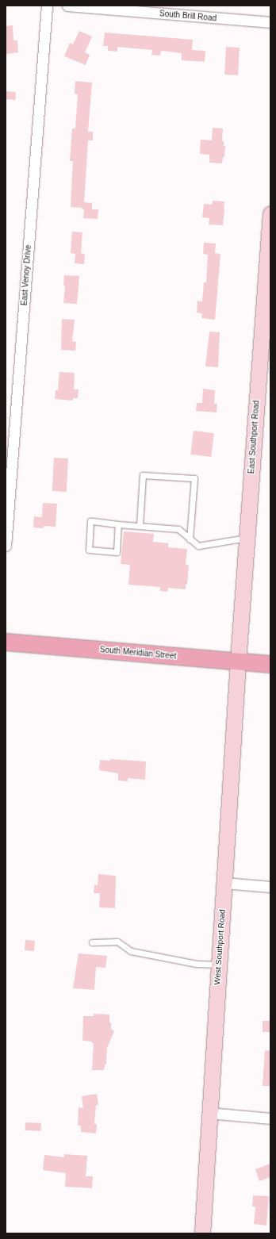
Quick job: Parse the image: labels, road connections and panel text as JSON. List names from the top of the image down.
{
  "streets": {
    "main road": ["East Southport Road", "South Meridian Street", "West Southport Road"],
    "street": ["South Brill Road", "East Venoy Drive"]
  },
  "crossings": [
    ["East Southport Road", "South Meridian Street"],
    ["East Southport Road", "West Southport Road"],
    ["South Meridian Street", "West Southport Road"]
  ]
}
